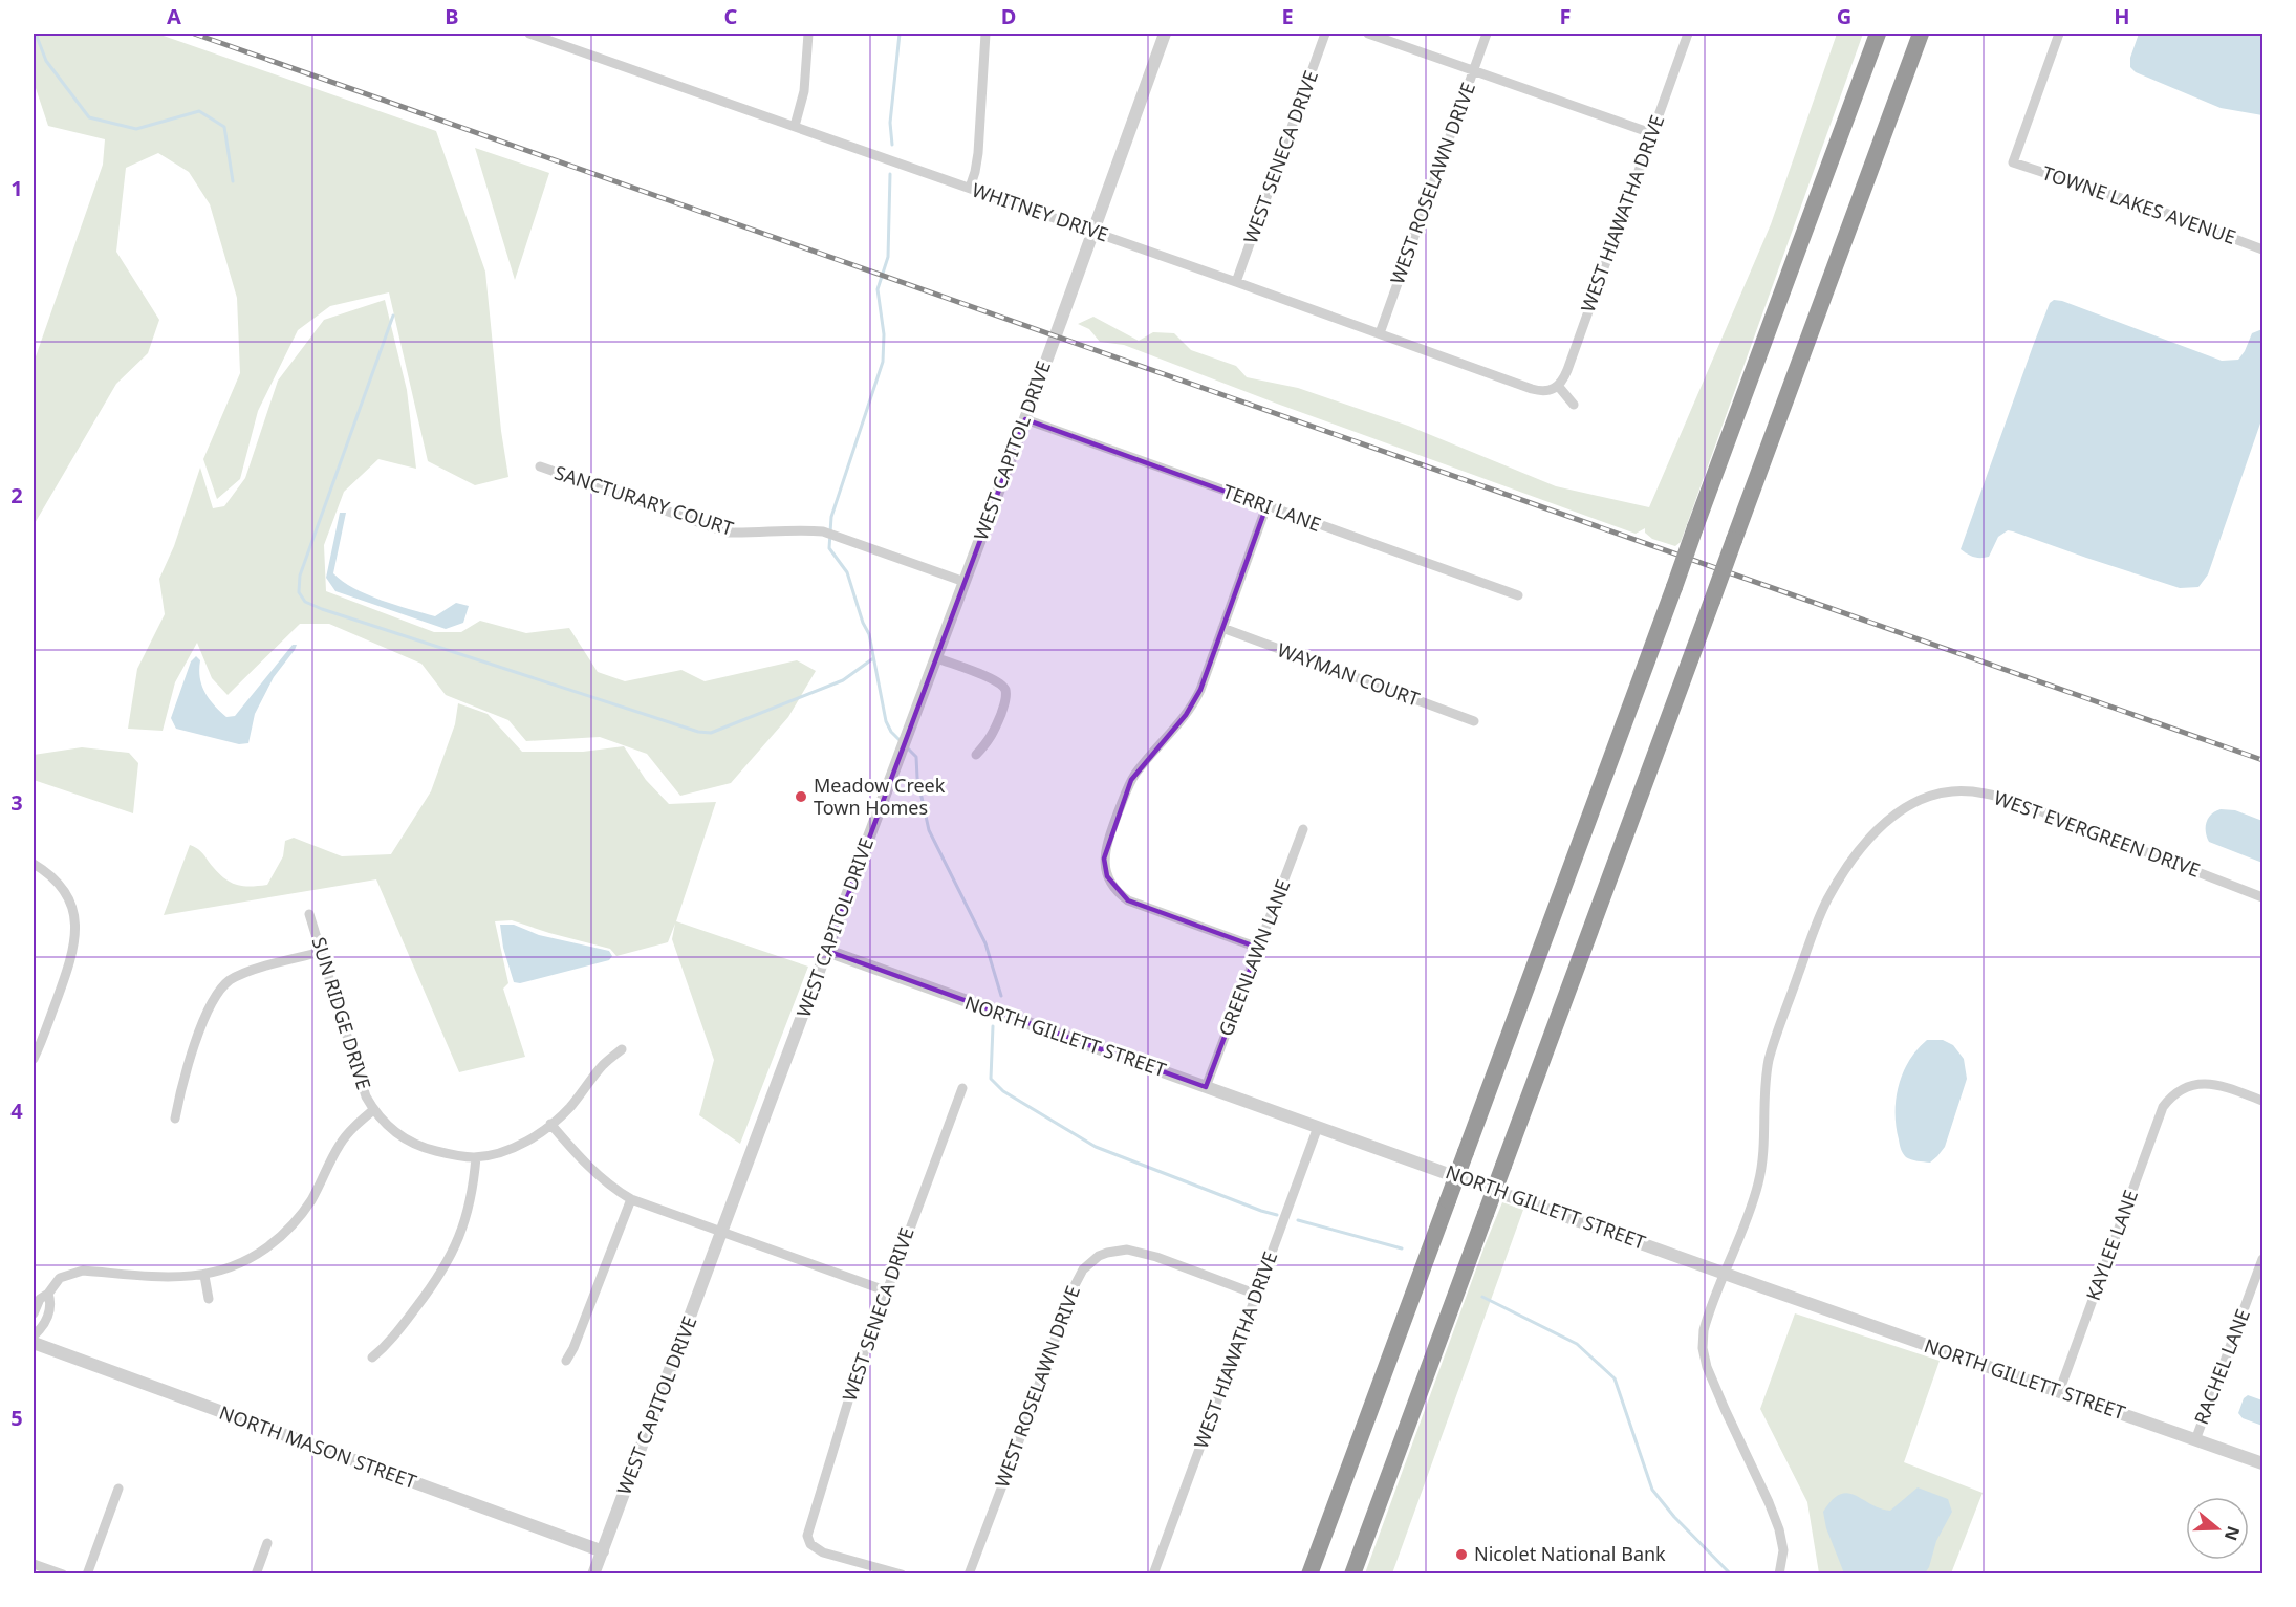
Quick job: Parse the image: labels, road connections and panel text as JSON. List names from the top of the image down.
{
  "streets": {
    "street": [
      "WEST SENECA DRIVE",
      "WEST ROSELAWN DRIVE",
      "TOWNE LAKES AVENUE",
      "WHITNEY DRIVE",
      "WEST HIAWATHA DRIVE",
      "WEST CAPITOL DRIVE",
      "SANCTURARY COURT",
      "TERRI LANE",
      "WAYMAN COURT",
      "WEST EVERGREEN DRIVE",
      "GREENLAWN LANE",
      "SUN RIDGE DRIVE",
      "NORTH GILLETT STREET",
      "KAYLEE LANE",
      "RACHEL LANE",
      "NORTH MASON STREET"
    ]
  },
  "crossings": [
    ["WEST SENECA DRIVE", "WHITNEY DRIVE"],
    ["WEST ROSELAWN DRIVE", "WHITNEY DRIVE"],
    ["WEST ROSELAWN DRIVE", "WEST HIAWATHA DRIVE"],
    ["WHITNEY DRIVE", "WEST HIAWATHA DRIVE"],
    ["WHITNEY DRIVE", "WEST CAPITOL DRIVE"],
    ["WEST HIAWATHA DRIVE", "NORTH GILLETT STREET"],
    ["WEST CAPITOL DRIVE", "SANCTURARY COURT"],
    ["WEST CAPITOL DRIVE", "TERRI LANE"],
    ["WEST CAPITOL DRIVE", "NORTH GILLETT STREET"],
    ["WEST CAPITOL DRIVE", "NORTH MASON STREET"],
    ["WEST EVERGREEN DRIVE", "NORTH GILLETT STREET"],
    ["GREENLAWN LANE", "NORTH GILLETT STREET"],
    ["NORTH GILLETT STREET", "KAYLEE LANE"],
    ["NORTH GILLETT STREET", "RACHEL LANE"]
  ],
  "places": ["Meadow Creek Town Homes", "Nicolet National Bank"],
  "north": "right",
  "grid": {
    "columns": [
      "A",
      "B",
      "C",
      "D",
      "E",
      "F",
      "G",
      "H"
    ],
    "rows": [
      "1",
      "2",
      "3",
      "4",
      "5"
    ]
  }
}
